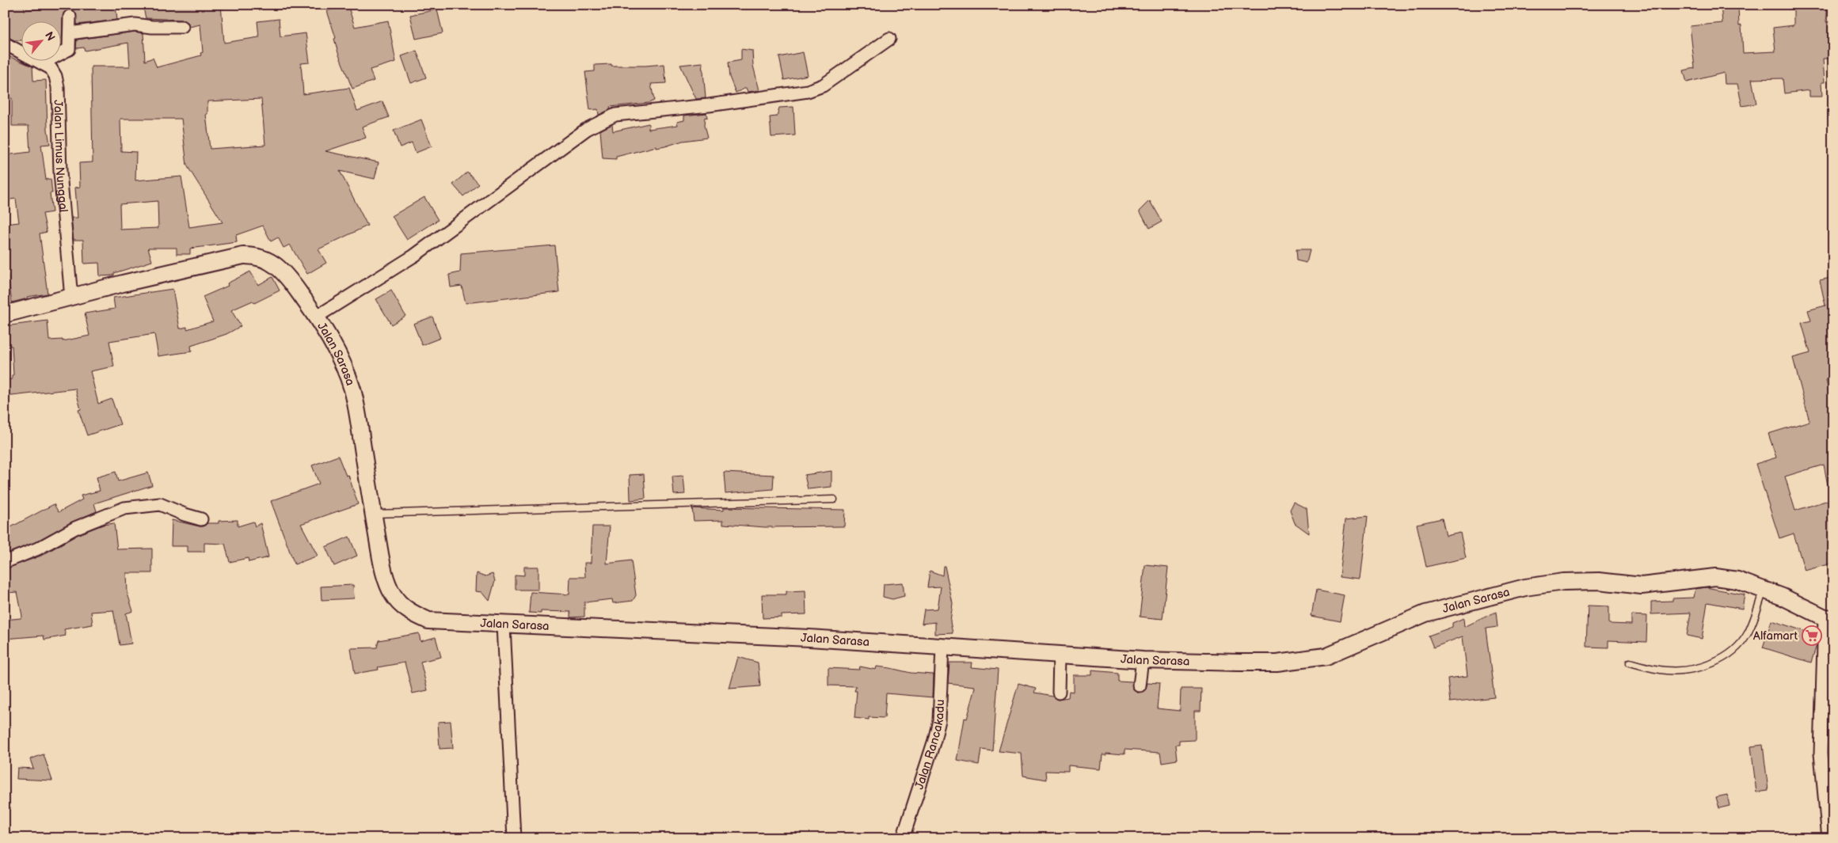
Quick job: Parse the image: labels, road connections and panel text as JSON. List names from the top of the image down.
{
  "streets": {
    "street": ["Jalan Limus Nunggal", "Jalan Sarasa", "Jalan Rancakadu"]
  },
  "crossings": [
    ["Jalan Limus Nunggal", "Jalan Sarasa"],
    ["Jalan Sarasa", "Jalan Rancakadu"]
  ],
  "places": {
    "supermarket": ["Alfamart"]
  },
  "north": "top right"
}
